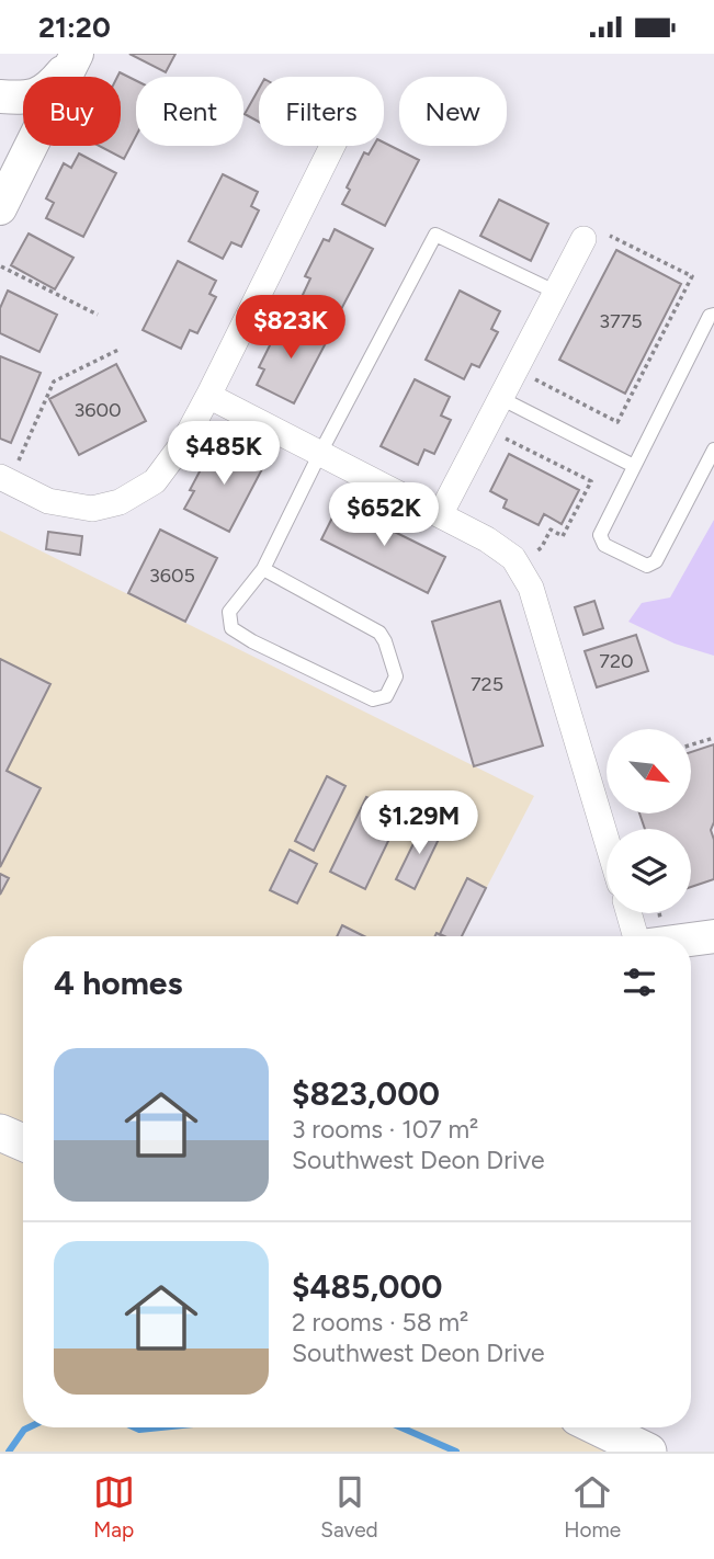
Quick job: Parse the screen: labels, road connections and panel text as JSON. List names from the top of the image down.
{
  "house_numbers": [
    "3775",
    "3600",
    "3605",
    "720",
    "725"
  ],
  "north": "bottom right",
  "page": {
    "status": "21:20",
    "chip": [
      "Buy",
      "Rent",
      "Filters",
      "New"
    ],
    "price": [
      "$823K",
      "$485K",
      "$652K",
      "$1.29M"
    ],
    "heading": "4 homes",
    "list": [
      {
        "name": "$823,000",
        "note": "3 rooms · 107 m² · Southwest Deon Drive"
      },
      {
        "name": "$485,000",
        "note": "2 rooms · 58 m² · Southwest Deon Drive"
      }
    ],
    "tabs": ["Map", "Saved", "Home"]
  }
}
